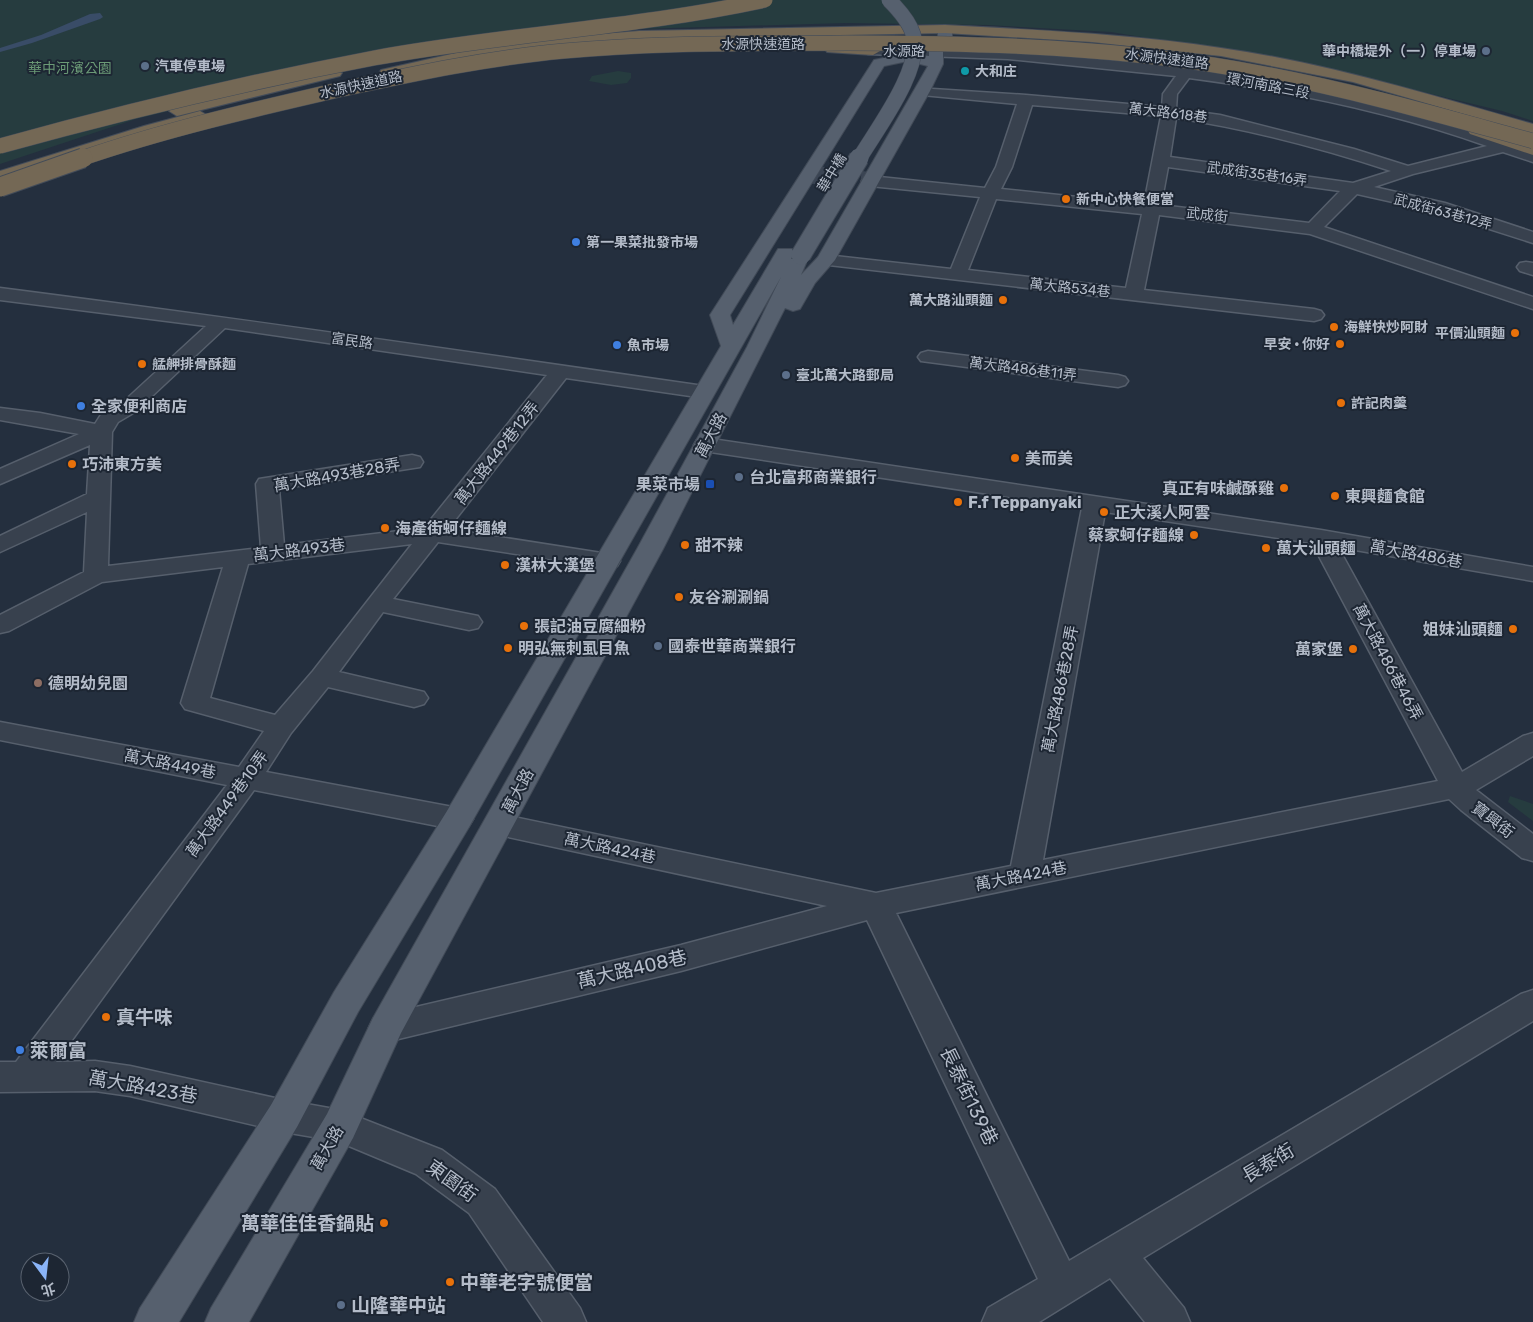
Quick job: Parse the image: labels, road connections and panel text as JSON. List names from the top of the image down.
{
  "streets": {
    "highway": ["水源快速道路"],
    "main road": ["華中橋", "萬大路"],
    "street": [
      "環河南路三段",
      "萬大路618巷",
      "武成街35巷16弄",
      "武成街63巷12弄",
      "武成街",
      "萬大路534巷",
      "富民路",
      "萬大路486巷11弄",
      "萬大路449巷12弄",
      "萬大路493巷28弄",
      "萬大路493巷",
      "萬大路486巷",
      "萬大路486巷46弄",
      "萬大路486巷28弄",
      "萬大路449巷",
      "萬大路449巷10弄",
      "寶興街",
      "萬大路424巷",
      "萬大路408巷",
      "萬大路423巷",
      "長泰街139巷",
      "長泰街",
      "東園街"
    ]
  },
  "crossings": [
    ["華中橋", "萬大路"],
    ["武成街35巷16弄", "武成街63巷12弄"],
    ["富民路", "萬大路"],
    ["富民路", "萬大路449巷12弄"],
    ["萬大路", "萬大路493巷"],
    ["萬大路", "萬大路486巷"],
    ["萬大路", "萬大路449巷"],
    ["萬大路", "萬大路424巷"],
    ["萬大路", "萬大路408巷"],
    ["萬大路", "萬大路423巷"],
    ["萬大路", "東園街"],
    ["萬大路449巷12弄", "萬大路493巷"],
    ["萬大路449巷12弄", "萬大路449巷10弄"],
    ["萬大路493巷28弄", "萬大路493巷"],
    ["萬大路493巷", "萬大路449巷10弄"],
    ["萬大路486巷", "萬大路486巷46弄"],
    ["萬大路486巷", "萬大路486巷28弄"],
    ["萬大路486巷46弄", "寶興街"],
    ["萬大路486巷46弄", "萬大路424巷"],
    ["萬大路486巷28弄", "萬大路424巷"],
    ["萬大路449巷", "萬大路449巷10弄"],
    ["萬大路449巷10弄", "萬大路423巷"],
    ["寶興街", "萬大路424巷"],
    ["萬大路424巷", "萬大路408巷"],
    ["萬大路424巷", "長泰街139巷"],
    ["萬大路408巷", "長泰街139巷"],
    ["萬大路423巷", "東園街"],
    ["長泰街139巷", "長泰街"]
  ],
  "parks": ["華中河濱公園"],
  "places": {
    "other": [
      "華中橋堤外（一）停車場",
      "汽車停車場",
      "大和庄",
      "新中心快餐便當",
      "第一果菜批發市場",
      "萬大路汕頭麵",
      "海鮮快炒阿財",
      "平價汕頭麵",
      "早安 · 你好",
      "魚市場",
      "艋舺排骨酥麵",
      "臺北萬大路郵局",
      "許記肉羹",
      "全家便利商店",
      "美而美",
      "巧沛東方美",
      "台北富邦商業銀行",
      "真正有味鹹酥雞",
      "東興麵食館",
      "F.f Teppanyaki",
      "正大溪人阿雲",
      "海產街蚵仔麵線",
      "蔡家蚵仔麵線",
      "甜不辣",
      "萬大汕頭麵",
      "漢林大漢堡",
      "友谷涮涮鍋",
      "張記油豆腐細粉",
      "姐妹汕頭麵",
      "國泰世華商業銀行",
      "明弘無刺虱目魚",
      "萬家堡",
      "德明幼兒園",
      "真牛味",
      "萊爾富",
      "萬華佳佳香鍋貼",
      "中華老字號便當",
      "山隆華中站"
    ],
    "transit": ["果菜市場"]
  },
  "north": "bottom"
}
